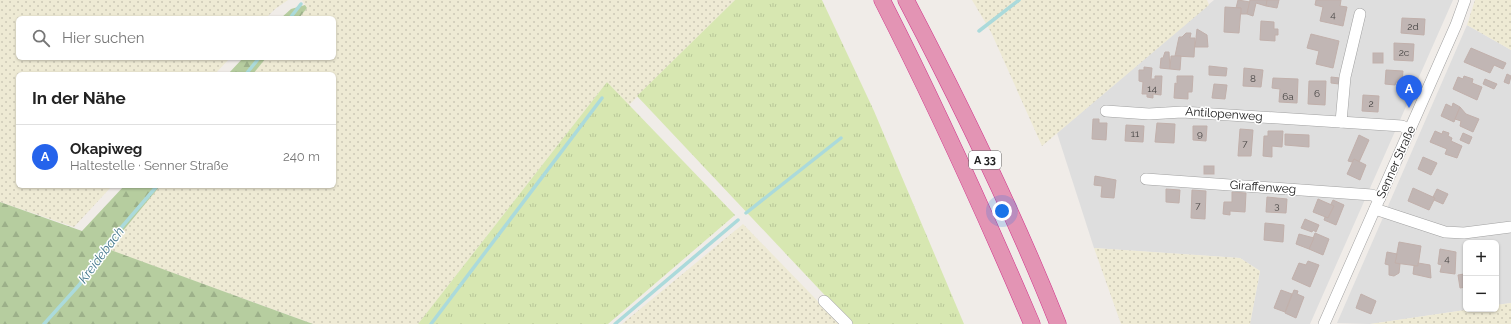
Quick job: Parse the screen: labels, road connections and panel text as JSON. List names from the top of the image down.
{
  "streets": {
    "highway": ["A 33"],
    "street": ["Antilopenweg", "Senner Straße", "Giraffenweg"]
  },
  "crossings": [
    ["Antilopenweg", "Senner Straße"],
    ["Senner Straße", "Giraffenweg"]
  ],
  "water": ["Kreidebach"],
  "house_numbers": [
    "4",
    "2d",
    "2c",
    "8",
    "14",
    "6",
    "6a",
    "2",
    "11",
    "9",
    "7",
    "7",
    "3",
    "4"
  ],
  "page": {
    "search": "Hier suchen",
    "heading": "In der Nähe",
    "pins": "A",
    "list": [
      {
        "mark": "A",
        "name": "Okapiweg",
        "note": "Haltestelle · Senner Straße",
        "value": "240 m"
      }
    ],
    "map_buttons": ["+", "−"]
  }
}
